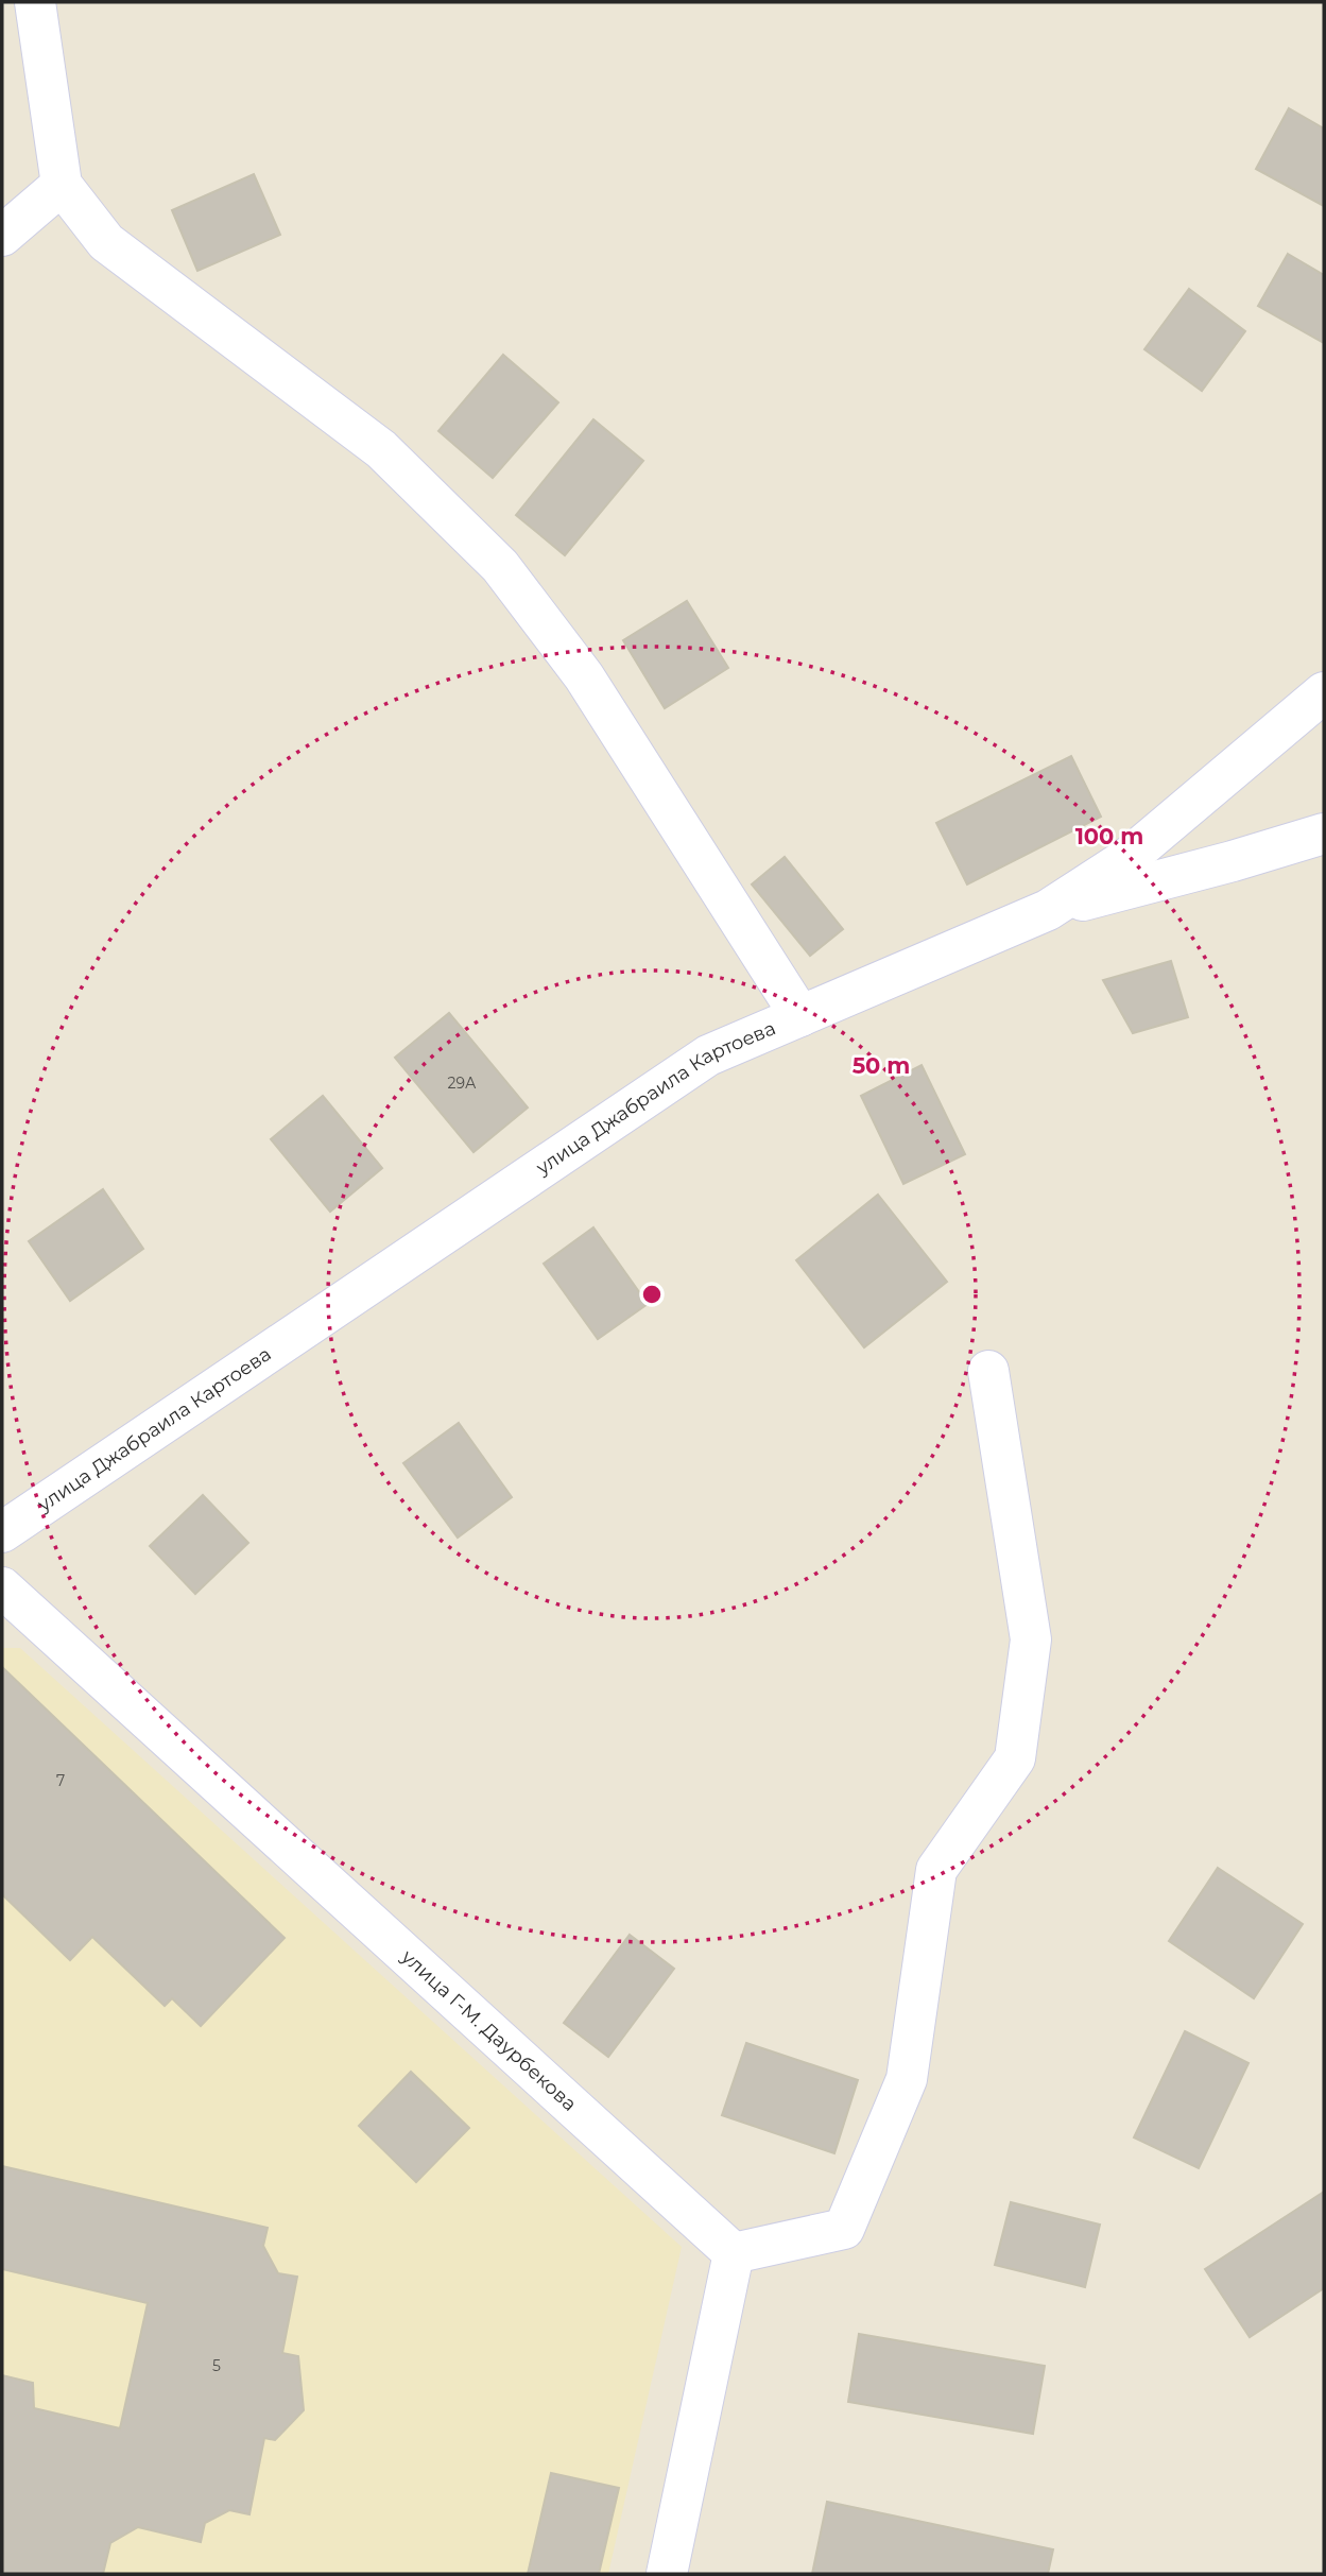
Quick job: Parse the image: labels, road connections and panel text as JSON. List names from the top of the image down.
{
  "streets": {
    "street": ["улица Джабраила Картоева", "улица Г-М. Даурбекова"]
  },
  "house_numbers": ["29А", "7", "5"],
  "rings": ["100 m", "50 m"]
}
